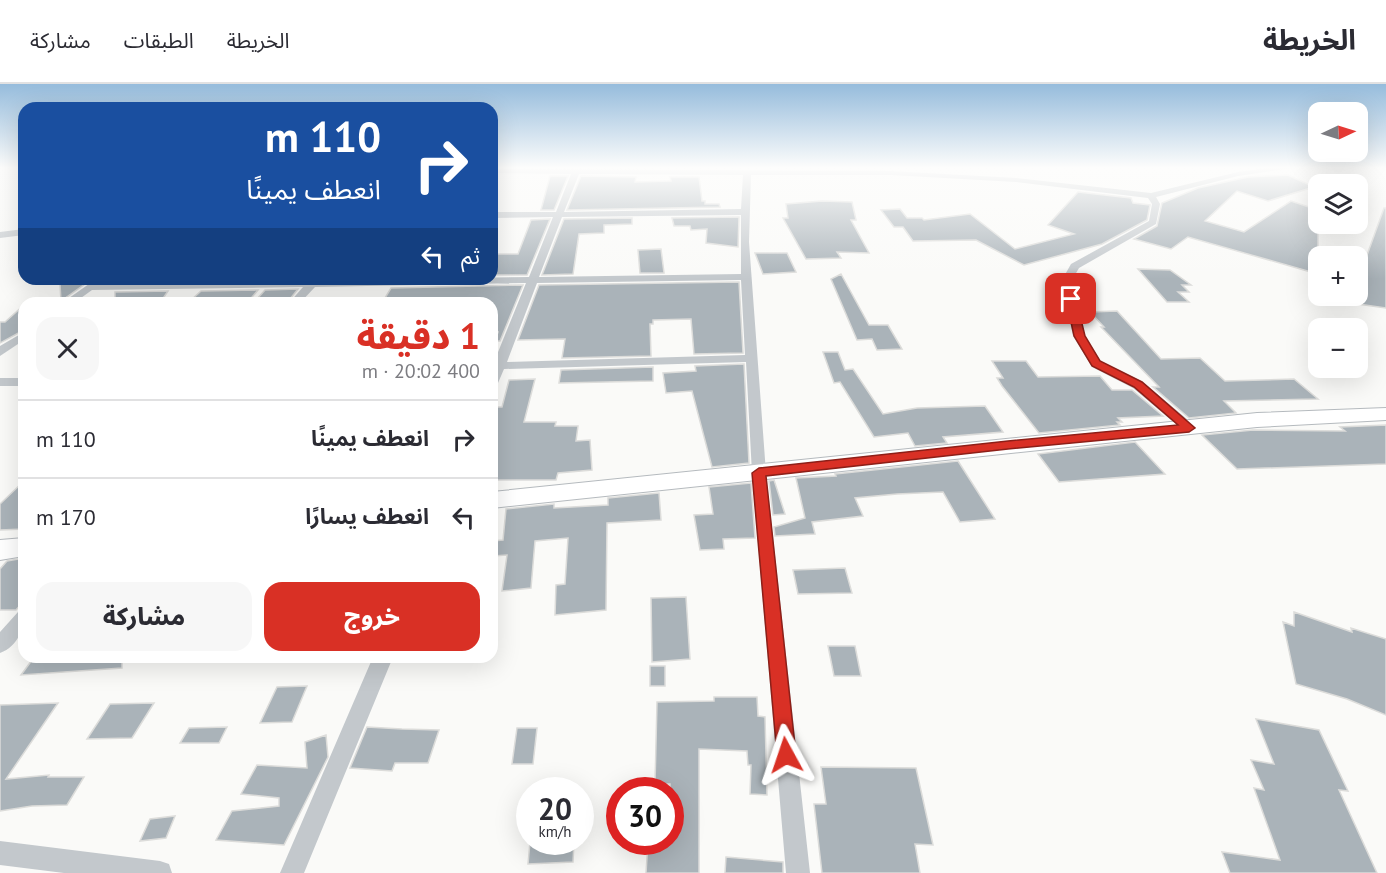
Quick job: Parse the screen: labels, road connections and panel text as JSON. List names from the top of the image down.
{
  "north": "right",
  "page": {
    "header": "الخريطة",
    "nav": ["الخريطة", "الطبقات", "مشاركة"],
    "map_buttons": ["+", "−"],
    "turn": ["110 m", "انعطف يمينًا"],
    "then": "ثم",
    "heading": ["1 دقيقة", "400 m · 20:02"],
    "list": [
      {
        "name": "انعطف يمينًا",
        "value": "110 m"
      },
      {
        "name": "انعطف يسارًا",
        "value": "170 m"
      }
    ],
    "buttons": ["خروج", "مشاركة"],
    "speed": "20 km/h",
    "limit": "30"
  }
}
